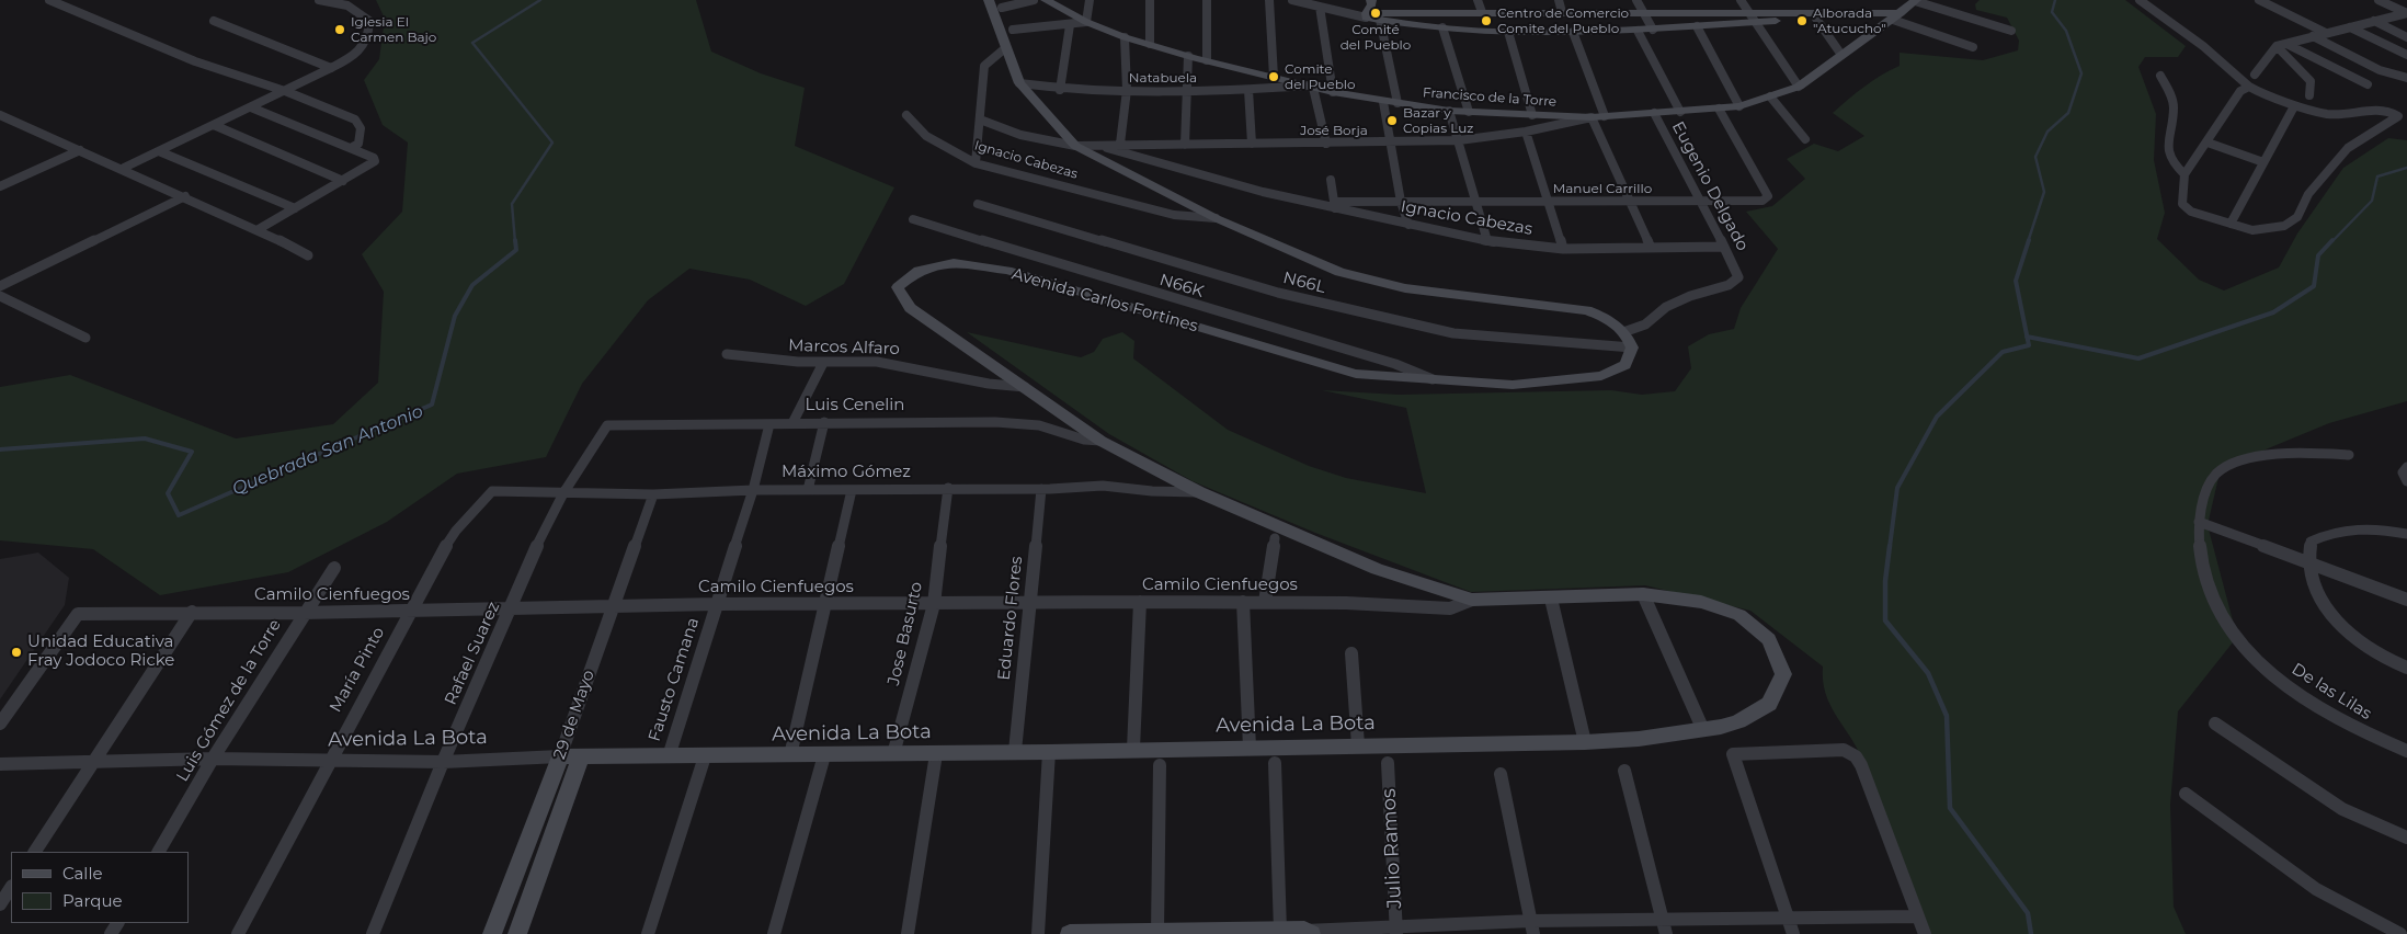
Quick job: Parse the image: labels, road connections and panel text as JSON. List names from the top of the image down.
{
  "streets": {
    "street": [
      "Natabuela",
      "Francisco de la Torre",
      "José Borja",
      "Ignacio Cabezas",
      "Eugenio Delgado",
      "Manuel Carrillo",
      "N66L",
      "N66K",
      "Avenida Carlos Fortines",
      "Marcos Alfaro",
      "Luis Cenelin",
      "Máximo Gómez",
      "Camilo Cienfuegos",
      "Eduardo Flores",
      "Jose Basurto",
      "Rafael Suarez",
      "María Pinto",
      "Fausto Camana",
      "De las Lilas",
      "Luis Gómez de la Torre",
      "29 de Mayo",
      "Avenida La Bota",
      "Julio Ramos"
    ]
  },
  "crossings": [
    ["Natabuela", "Francisco de la Torre"],
    ["Francisco de la Torre", "José Borja"],
    ["Francisco de la Torre", "Eugenio Delgado"],
    ["Francisco de la Torre", "Manuel Carrillo"],
    ["José Borja", "Manuel Carrillo"],
    ["Ignacio Cabezas", "Eugenio Delgado"],
    ["Ignacio Cabezas", "Manuel Carrillo"],
    ["Eugenio Delgado", "Manuel Carrillo"],
    ["N66L", "Avenida Carlos Fortines"],
    ["N66K", "Avenida Carlos Fortines"],
    ["Avenida Carlos Fortines", "Marcos Alfaro"],
    ["Avenida Carlos Fortines", "Luis Cenelin"],
    ["Avenida Carlos Fortines", "Máximo Gómez"],
    ["Avenida Carlos Fortines", "Camilo Cienfuegos"],
    ["Avenida Carlos Fortines", "Avenida La Bota"],
    ["Luis Cenelin", "Rafael Suarez"],
    ["Luis Cenelin", "Fausto Camana"],
    ["Máximo Gómez", "Eduardo Flores"],
    ["Máximo Gómez", "Jose Basurto"],
    ["Máximo Gómez", "Rafael Suarez"],
    ["Máximo Gómez", "María Pinto"],
    ["Máximo Gómez", "Fausto Camana"],
    ["Máximo Gómez", "29 de Mayo"],
    ["Camilo Cienfuegos", "Eduardo Flores"],
    ["Camilo Cienfuegos", "Jose Basurto"],
    ["Camilo Cienfuegos", "Rafael Suarez"],
    ["Camilo Cienfuegos", "María Pinto"],
    ["Camilo Cienfuegos", "Fausto Camana"],
    ["Camilo Cienfuegos", "Luis Gómez de la Torre"],
    ["Camilo Cienfuegos", "29 de Mayo"],
    ["Eduardo Flores", "Avenida La Bota"],
    ["Jose Basurto", "Avenida La Bota"],
    ["Rafael Suarez", "Avenida La Bota"],
    ["María Pinto", "Avenida La Bota"],
    ["Fausto Camana", "Avenida La Bota"],
    ["Luis Gómez de la Torre", "Avenida La Bota"],
    ["29 de Mayo", "Avenida La Bota"]
  ],
  "water": ["Quebrada San Antonio"],
  "places": [
    "Comité del Pueblo",
    "Centro de Comercio Comite del Pueblo",
    "Alborada \"Atucucho\"",
    "Iglesia El Carmen Bajo",
    "Comite del Pueblo",
    "Bazar y Copias Luz",
    "Unidad Educativa Fray Jodoco Ricke"
  ],
  "legend": ["Calle", "Parque"]
}
